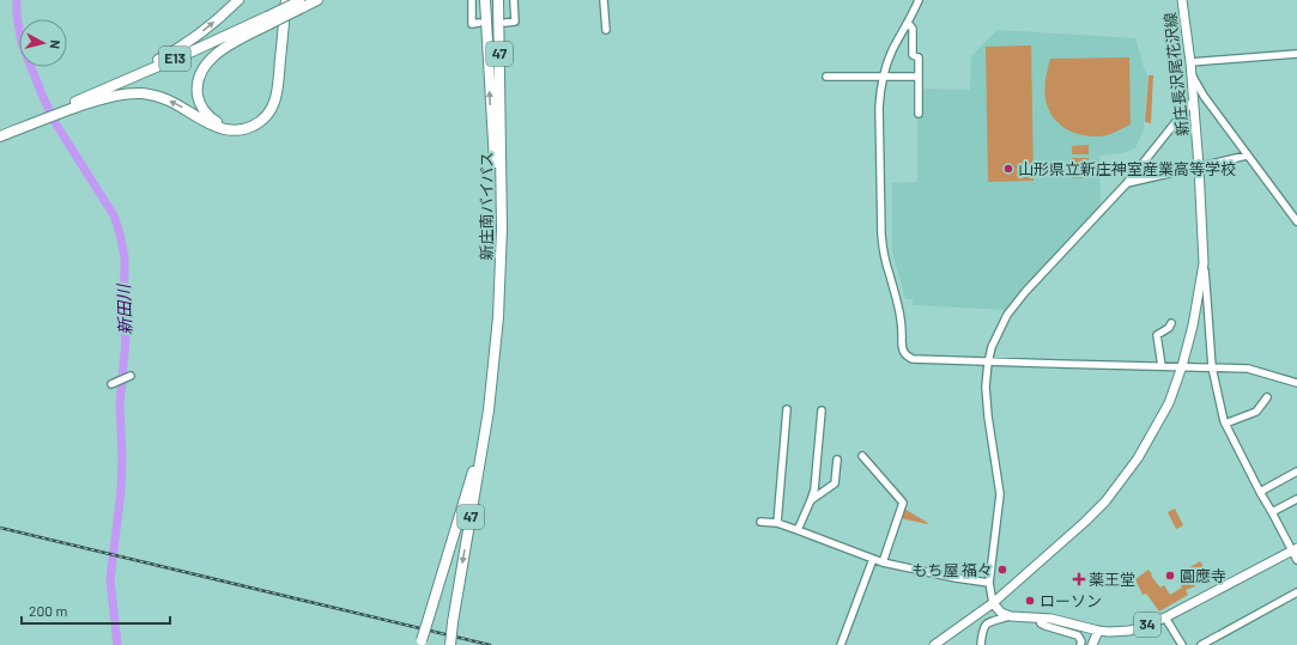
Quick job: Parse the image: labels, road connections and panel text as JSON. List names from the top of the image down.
{
  "streets": {
    "highway": ["47", "E13", "新庄南バイパス"],
    "main road": ["新庄長沢尾花沢線", "34"]
  },
  "crossings": [
    ["47", "新庄南バイパス"],
    ["新庄長沢尾花沢線", "34"]
  ],
  "water": ["新田川"],
  "places": {
    "other": [
      "山形県立新庄神室産業高等学校",
      "もち屋 福々",
      "圓應寺",
      "ローソン"
    ],
    "health": ["薬王堂"]
  },
  "scale_bar": "200 m",
  "north": "right"
}
